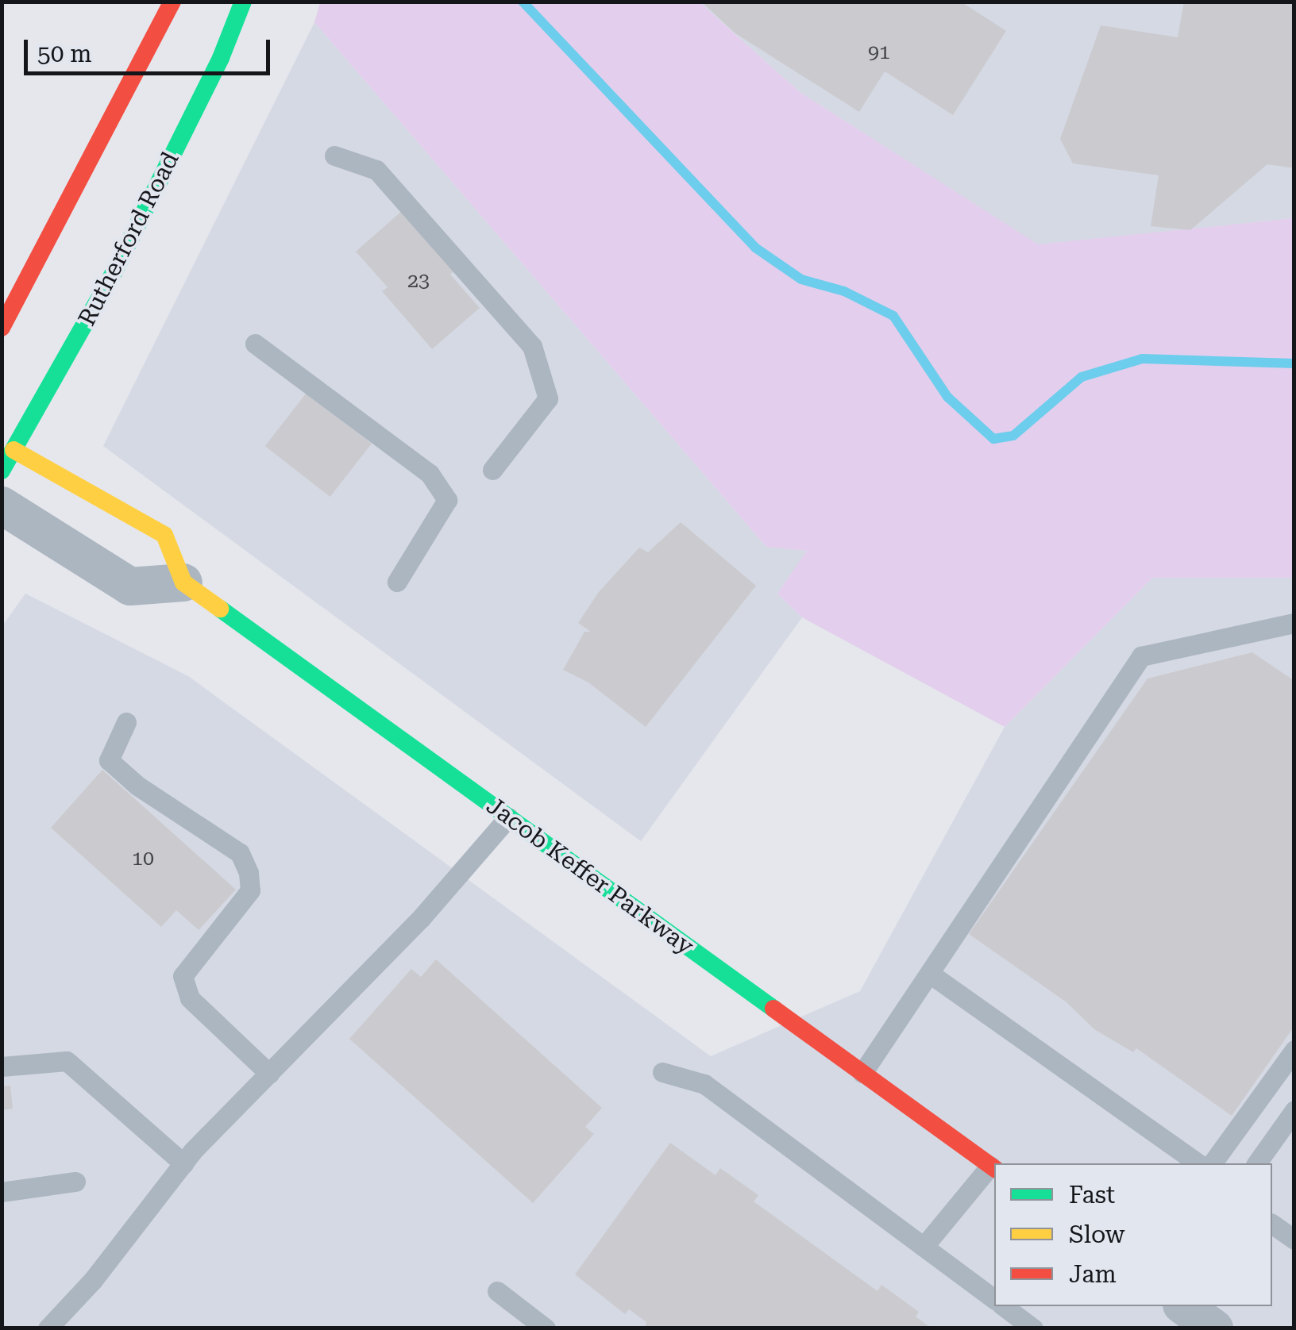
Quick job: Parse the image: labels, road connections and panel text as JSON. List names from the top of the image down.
{
  "streets": {
    "street": ["Rutherford Road", "Jacob Keffer Parkway"]
  },
  "house_numbers": ["91", "23", "10"],
  "legend": ["Fast", "Slow", "Jam"],
  "scale_bar": "50 m"
}
